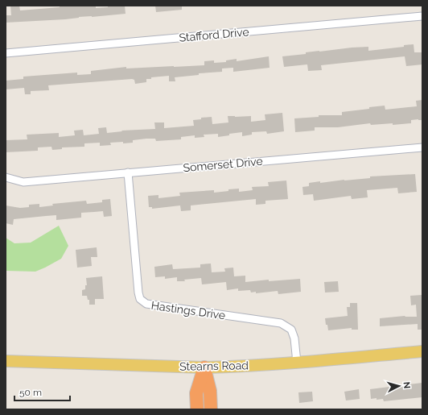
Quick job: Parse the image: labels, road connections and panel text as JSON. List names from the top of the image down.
{
  "streets": {
    "main road": ["Stearns Road"],
    "street": ["Stafford Drive", "Somerset Drive", "Hastings Drive"]
  },
  "crossings": [
    ["Somerset Drive", "Hastings Drive"],
    ["Hastings Drive", "Stearns Road"]
  ],
  "scale_bar": "50 m",
  "north": "right"
}
